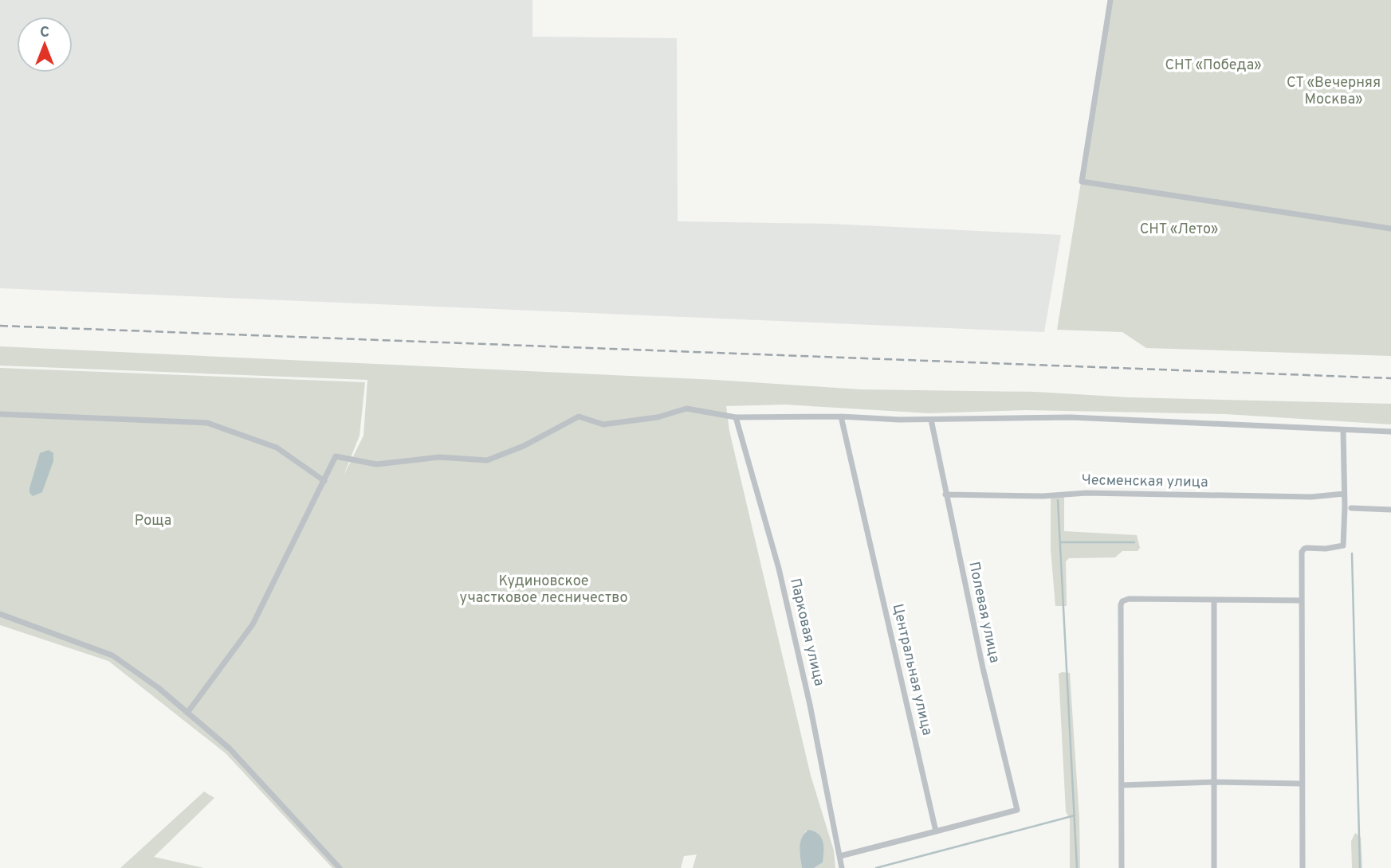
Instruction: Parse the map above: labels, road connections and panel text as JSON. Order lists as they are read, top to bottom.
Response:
{
  "streets": {
    "street": [
      "Чесменская улица",
      "Полевая улица",
      "Парковая улица",
      "Центральная улица"
    ]
  },
  "crossings": [
    ["Чесменская улица", "Полевая улица"],
    ["Полевая улица", "Центральная улица"]
  ],
  "parks": [
    "СНТ «Победа»",
    "СТ «Вечерняя Москва»",
    "СНТ «Лето»",
    "Роща",
    "Кудиновское участковое лесничество"
  ],
  "north": "top"
}
